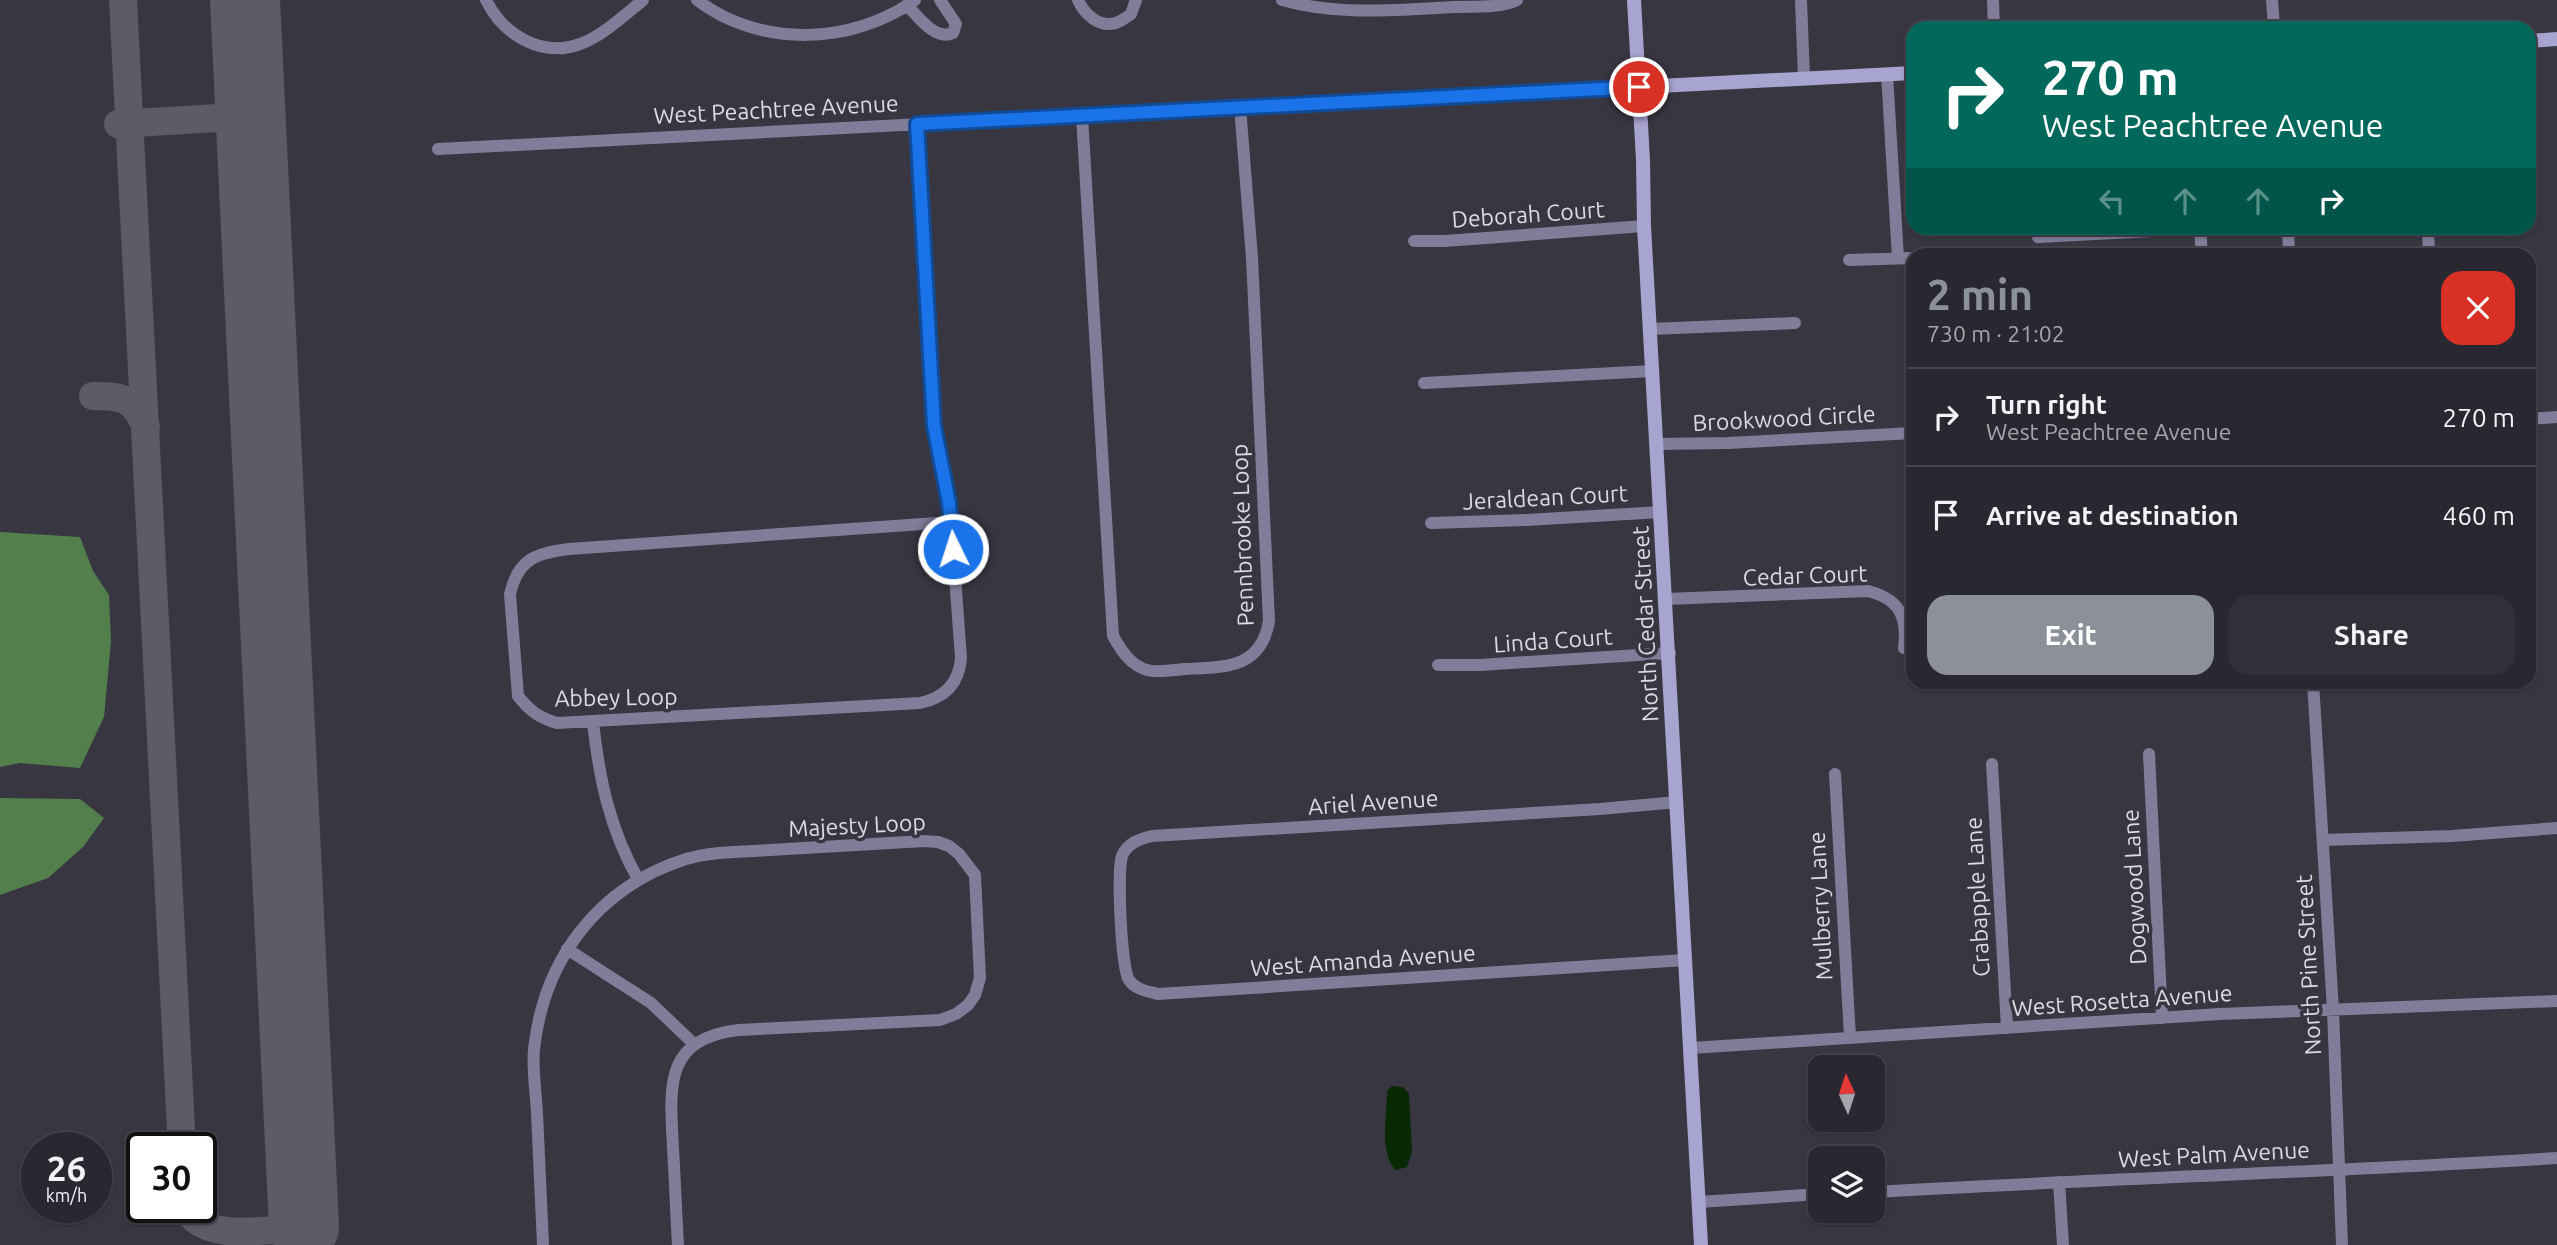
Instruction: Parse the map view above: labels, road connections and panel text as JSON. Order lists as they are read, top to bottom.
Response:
{
  "streets": {
    "street": [
      "West Peachtree Avenue",
      "Deborah Court",
      "Brookwood Circle",
      "Jeraldean Court",
      "Pennbrooke Loop",
      "Cedar Court",
      "North Cedar Street",
      "Linda Court",
      "Abbey Loop",
      "Ariel Avenue",
      "Majesty Loop",
      "Dogwood Lane",
      "Crabapple Lane",
      "Mulberry Lane",
      "West Amanda Avenue",
      "North Pine Street",
      "West Rosetta Avenue",
      "West Palm Avenue"
    ]
  },
  "crossings": [
    ["West Peachtree Avenue", "Pennbrooke Loop"],
    ["West Peachtree Avenue", "North Cedar Street"],
    ["West Peachtree Avenue", "Abbey Loop"],
    ["Deborah Court", "North Cedar Street"],
    ["Brookwood Circle", "North Cedar Street"],
    ["Jeraldean Court", "North Cedar Street"],
    ["Cedar Court", "North Cedar Street"],
    ["North Cedar Street", "Linda Court"],
    ["North Cedar Street", "Ariel Avenue"],
    ["North Cedar Street", "West Amanda Avenue"],
    ["North Cedar Street", "West Rosetta Avenue"],
    ["Ariel Avenue", "West Amanda Avenue"],
    ["Dogwood Lane", "West Rosetta Avenue"],
    ["Crabapple Lane", "West Rosetta Avenue"],
    ["Mulberry Lane", "West Rosetta Avenue"],
    ["North Pine Street", "West Rosetta Avenue"],
    ["North Pine Street", "West Palm Avenue"]
  ],
  "north": "top",
  "page": {
    "turn": ["270 m", "West Peachtree Avenue"],
    "heading": ["2 min", "730 m · 21:02"],
    "list": [
      {
        "name": "Turn right",
        "note": "West Peachtree Avenue",
        "value": "270 m"
      },
      {
        "name": "Arrive at destination",
        "value": "460 m"
      }
    ],
    "buttons": ["Exit", "Share"],
    "speed": "26 km/h",
    "limit": "30"
  }
}
